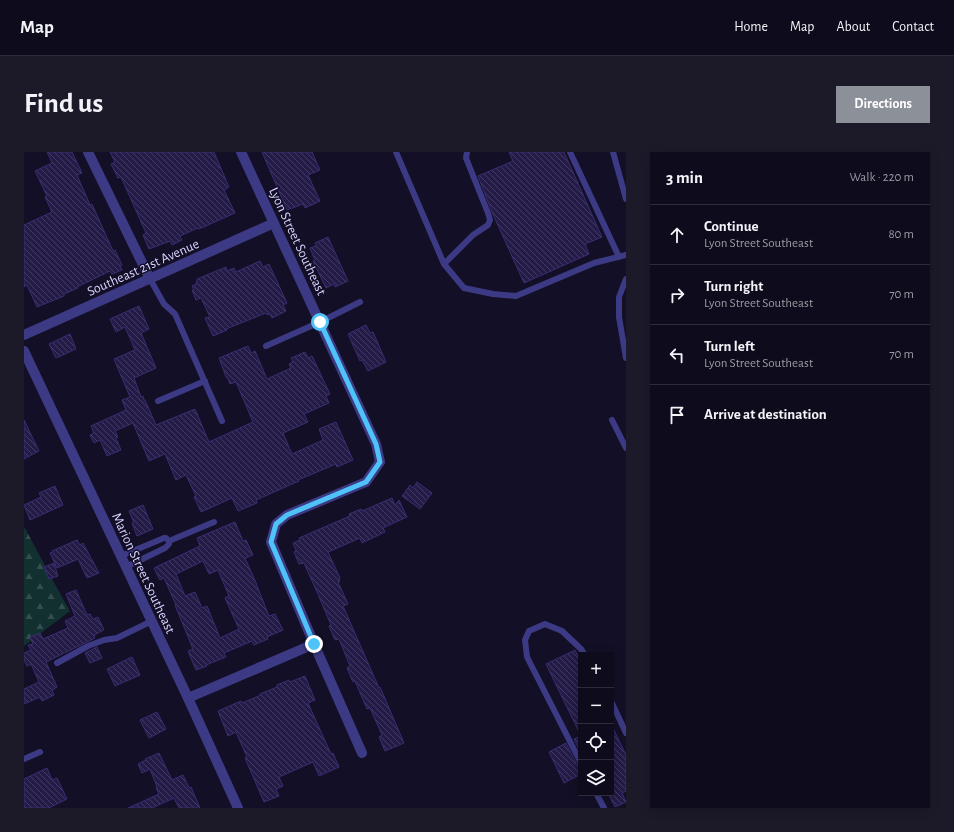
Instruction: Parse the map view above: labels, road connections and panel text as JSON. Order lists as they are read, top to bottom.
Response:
{
  "streets": {
    "street": ["Lyon Street Southeast", "Southeast 21st Avenue", "Marion Street Southeast"]
  },
  "crossings": [
    ["Lyon Street Southeast", "Southeast 21st Avenue"]
  ],
  "page": {
    "header": "Map",
    "nav": [
      "Home",
      "Map",
      "About",
      "Contact"
    ],
    "buttons": "Directions",
    "title": "Find us",
    "heading": ["3 min", "Walk · 220 m"],
    "list": [
      ["Continue", "Lyon Street Southeast", "80 m"],
      ["Turn right", "Lyon Street Southeast", "70 m"],
      ["Turn left", "Lyon Street Southeast", "70 m"],
      "Arrive at destination"
    ],
    "map_buttons": ["+", "−"]
  }
}
